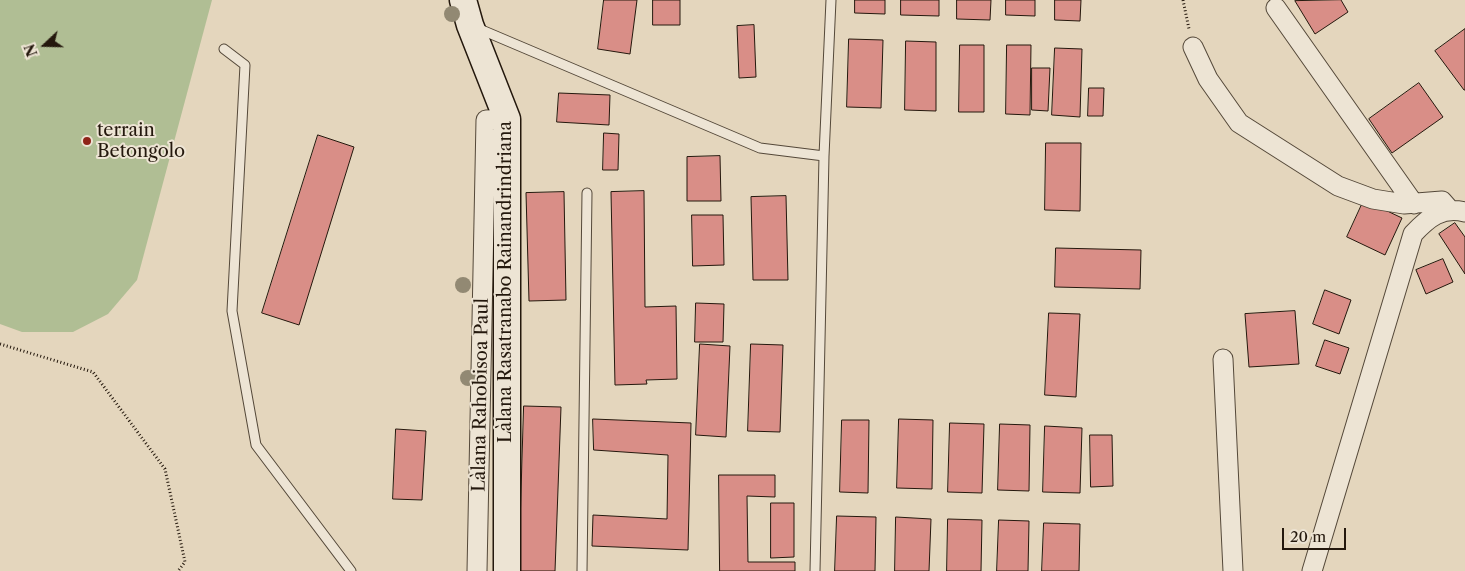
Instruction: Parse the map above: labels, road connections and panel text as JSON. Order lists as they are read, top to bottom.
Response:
{
  "streets": {
    "street": ["Làlana Rasatranabo Rainandrindriana", "Làlana Rahobisoa Paul"]
  },
  "crossings": [
    ["Làlana Rasatranabo Rainandrindriana", "Làlana Rahobisoa Paul"]
  ],
  "places": ["terrain Betongolo"],
  "scale_bar": "20 m",
  "north": "left"
}
